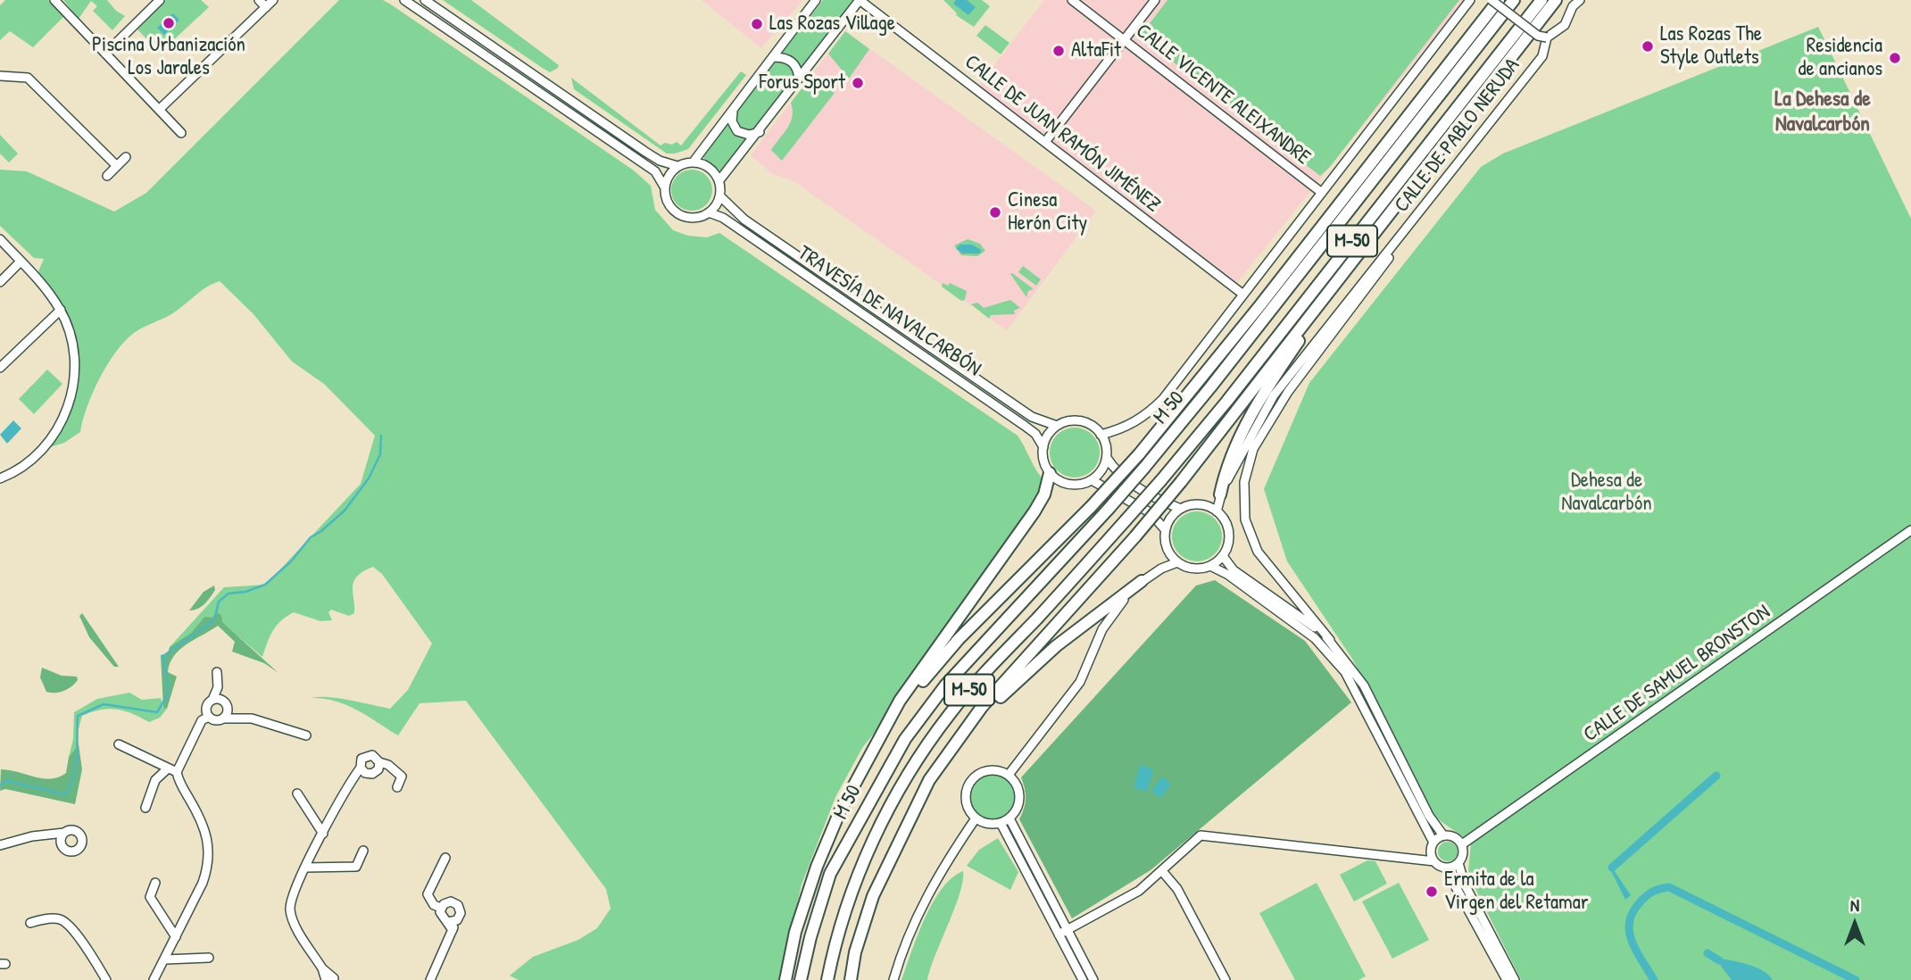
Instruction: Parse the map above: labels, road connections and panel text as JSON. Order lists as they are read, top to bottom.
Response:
{
  "streets": {
    "highway": ["M-50", "M 50"],
    "street": [
      "CALLE VICENTE ALEIXANDRE",
      "CALLE DE JUAN RAMÓN JIMÉNEZ",
      "CALLE DE PABLO NERUDA",
      "TRAVESÍA DE NAVALCARBÓN",
      "CALLE DE SAMUEL BRONSTON"
    ]
  },
  "crossings": [
    ["M-50", "M 50"]
  ],
  "districts": ["La Dehesa de Navalcarbón"],
  "parks": ["Dehesa de Navalcarbón"],
  "places": [
    "Piscina Urbanización Los Jarales",
    "Las Rozas Village",
    "Las Rozas The Style Outlets",
    "AltaFit",
    "Residencia de ancianos",
    "Forus Sport",
    "Cinesa Herón City",
    "Ermita de la Virgen del Retamar"
  ],
  "north": "top"
}
